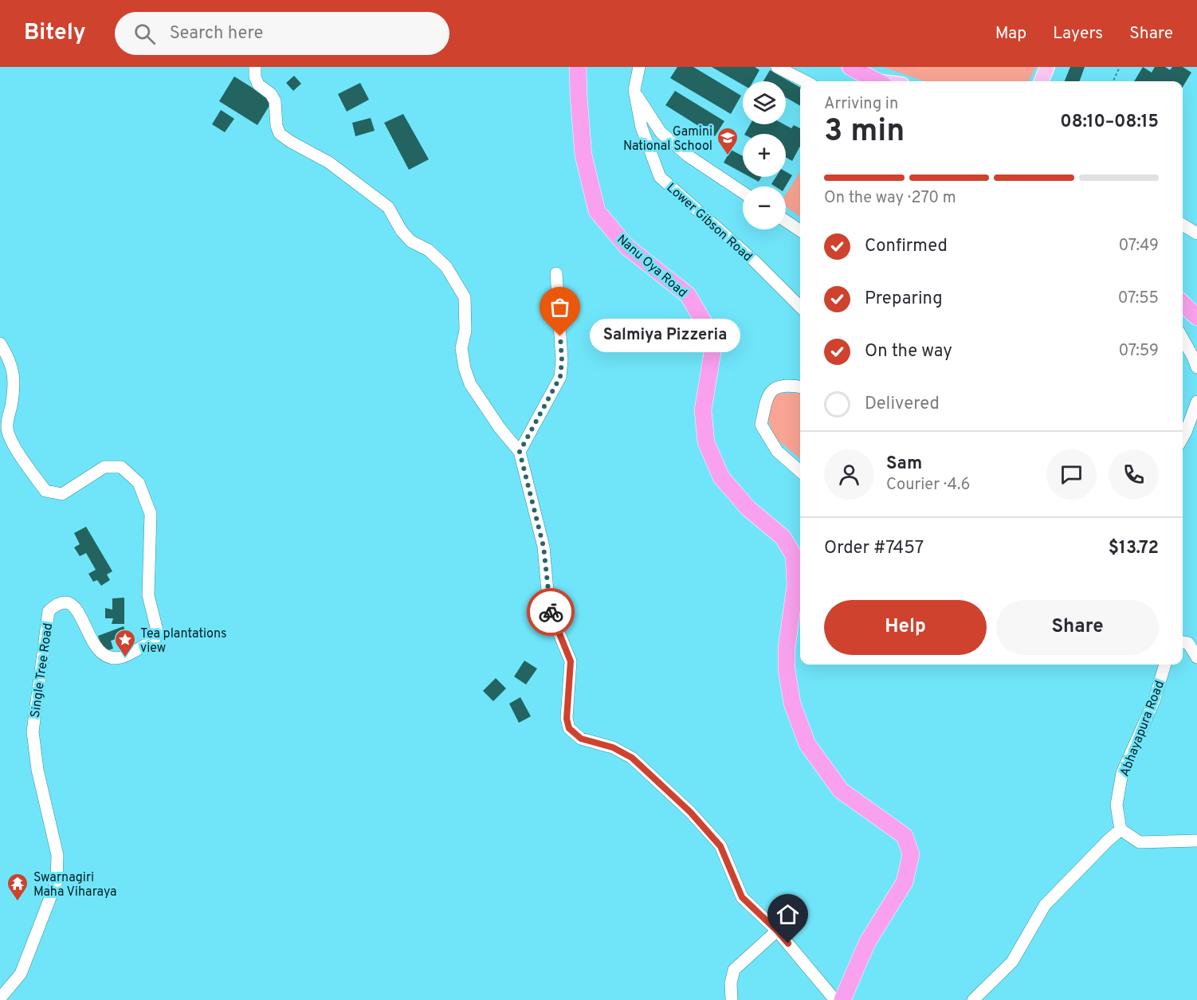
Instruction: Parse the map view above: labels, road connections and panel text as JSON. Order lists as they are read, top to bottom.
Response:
{
  "streets": {
    "highway": ["Nanu Oya Road"],
    "street": ["Lower Gibson Road", "Single Tree Road", "Abhayapura Road"]
  },
  "places": {
    "school or university": ["Gamini National School"],
    "other": ["Salmiya Pizzeria"],
    "place": ["Tea plantations view"],
    "temple": ["Swarnagiri Maha Viharaya"]
  },
  "page": {
    "header": "Bitely",
    "search": "Search here",
    "nav": ["Map", "Layers", "Share"],
    "map_buttons": ["+", "−"],
    "heading": ["3 min", "Arriving in", "08:10–08:15"],
    "panel": [
      "Sam",
      "Courier · 4.6",
      "Order #7457",
      "$13.72"
    ],
    "bar": "On the way · 270 m",
    "list": [
      ["Confirmed", "07:49"],
      ["Preparing", "07:55"],
      ["On the way", "07:59"],
      "Delivered"
    ],
    "bubble": "Salmiya Pizzeria",
    "buttons": ["Help", "Share"]
  }
}
